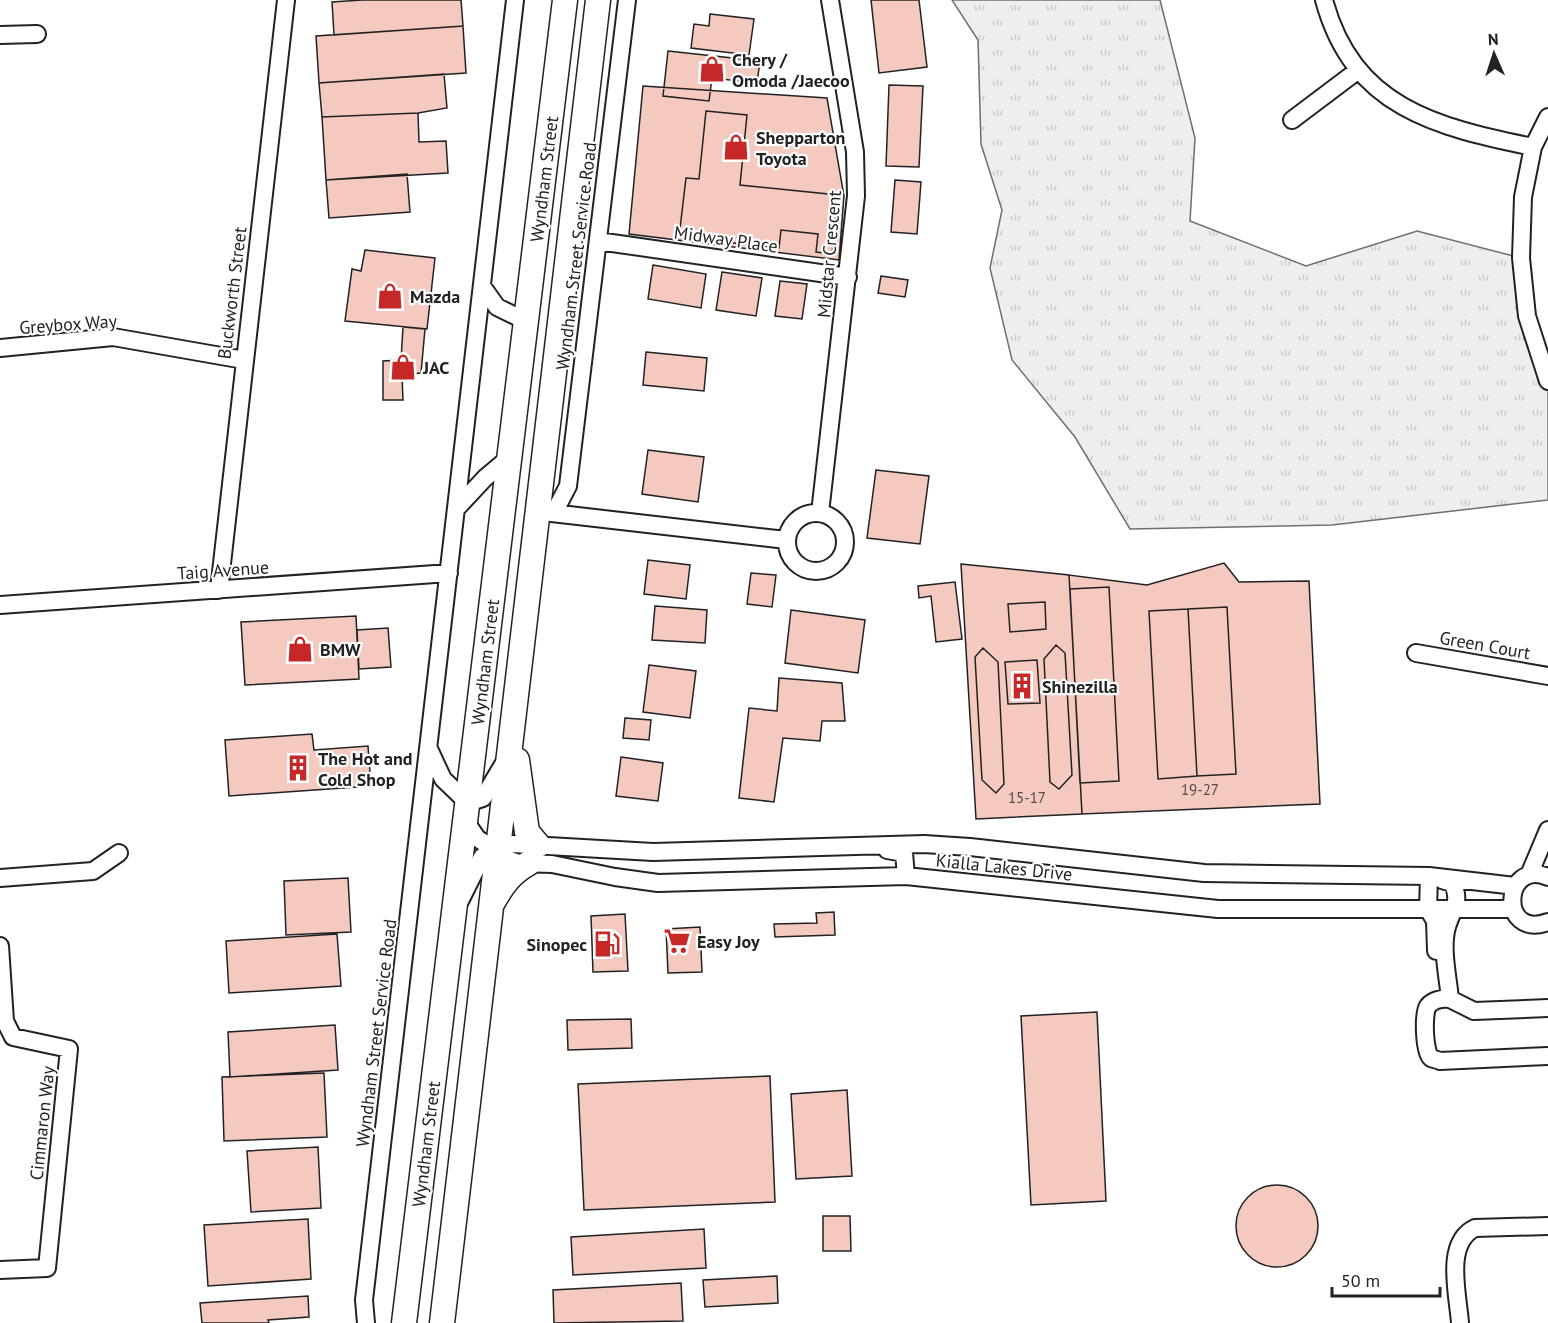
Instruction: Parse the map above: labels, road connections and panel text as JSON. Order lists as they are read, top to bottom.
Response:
{
  "streets": {
    "highway": ["Wyndham Street"],
    "street": [
      "Midway Place",
      "Midstar Crescent",
      "Wyndham Street Service Road",
      "Buckworth Street",
      "Greybox Way",
      "Taig Avenue",
      "Green Court",
      "Kialla Lakes Drive",
      "Cimmaron Way"
    ]
  },
  "crossings": [
    ["Wyndham Street", "Wyndham Street Service Road"],
    ["Wyndham Street", "Kialla Lakes Drive"],
    ["Midway Place", "Midstar Crescent"],
    ["Midway Place", "Wyndham Street Service Road"],
    ["Wyndham Street Service Road", "Taig Avenue"],
    ["Buckworth Street", "Greybox Way"],
    ["Buckworth Street", "Taig Avenue"]
  ],
  "places": {
    "shop": [
      "Chery / Omoda /Jaecoo",
      "Shepparton Toyota",
      "Mazda",
      "JAC",
      "BMW"
    ],
    "building": ["Shinezilla", "The Hot and Cold Shop"],
    "supermarket": ["Easy Joy"],
    "fuel station": ["Sinopec"]
  },
  "house_numbers": ["19-27", "15-17"],
  "scale_bar": "50 m",
  "north": "top"
}
